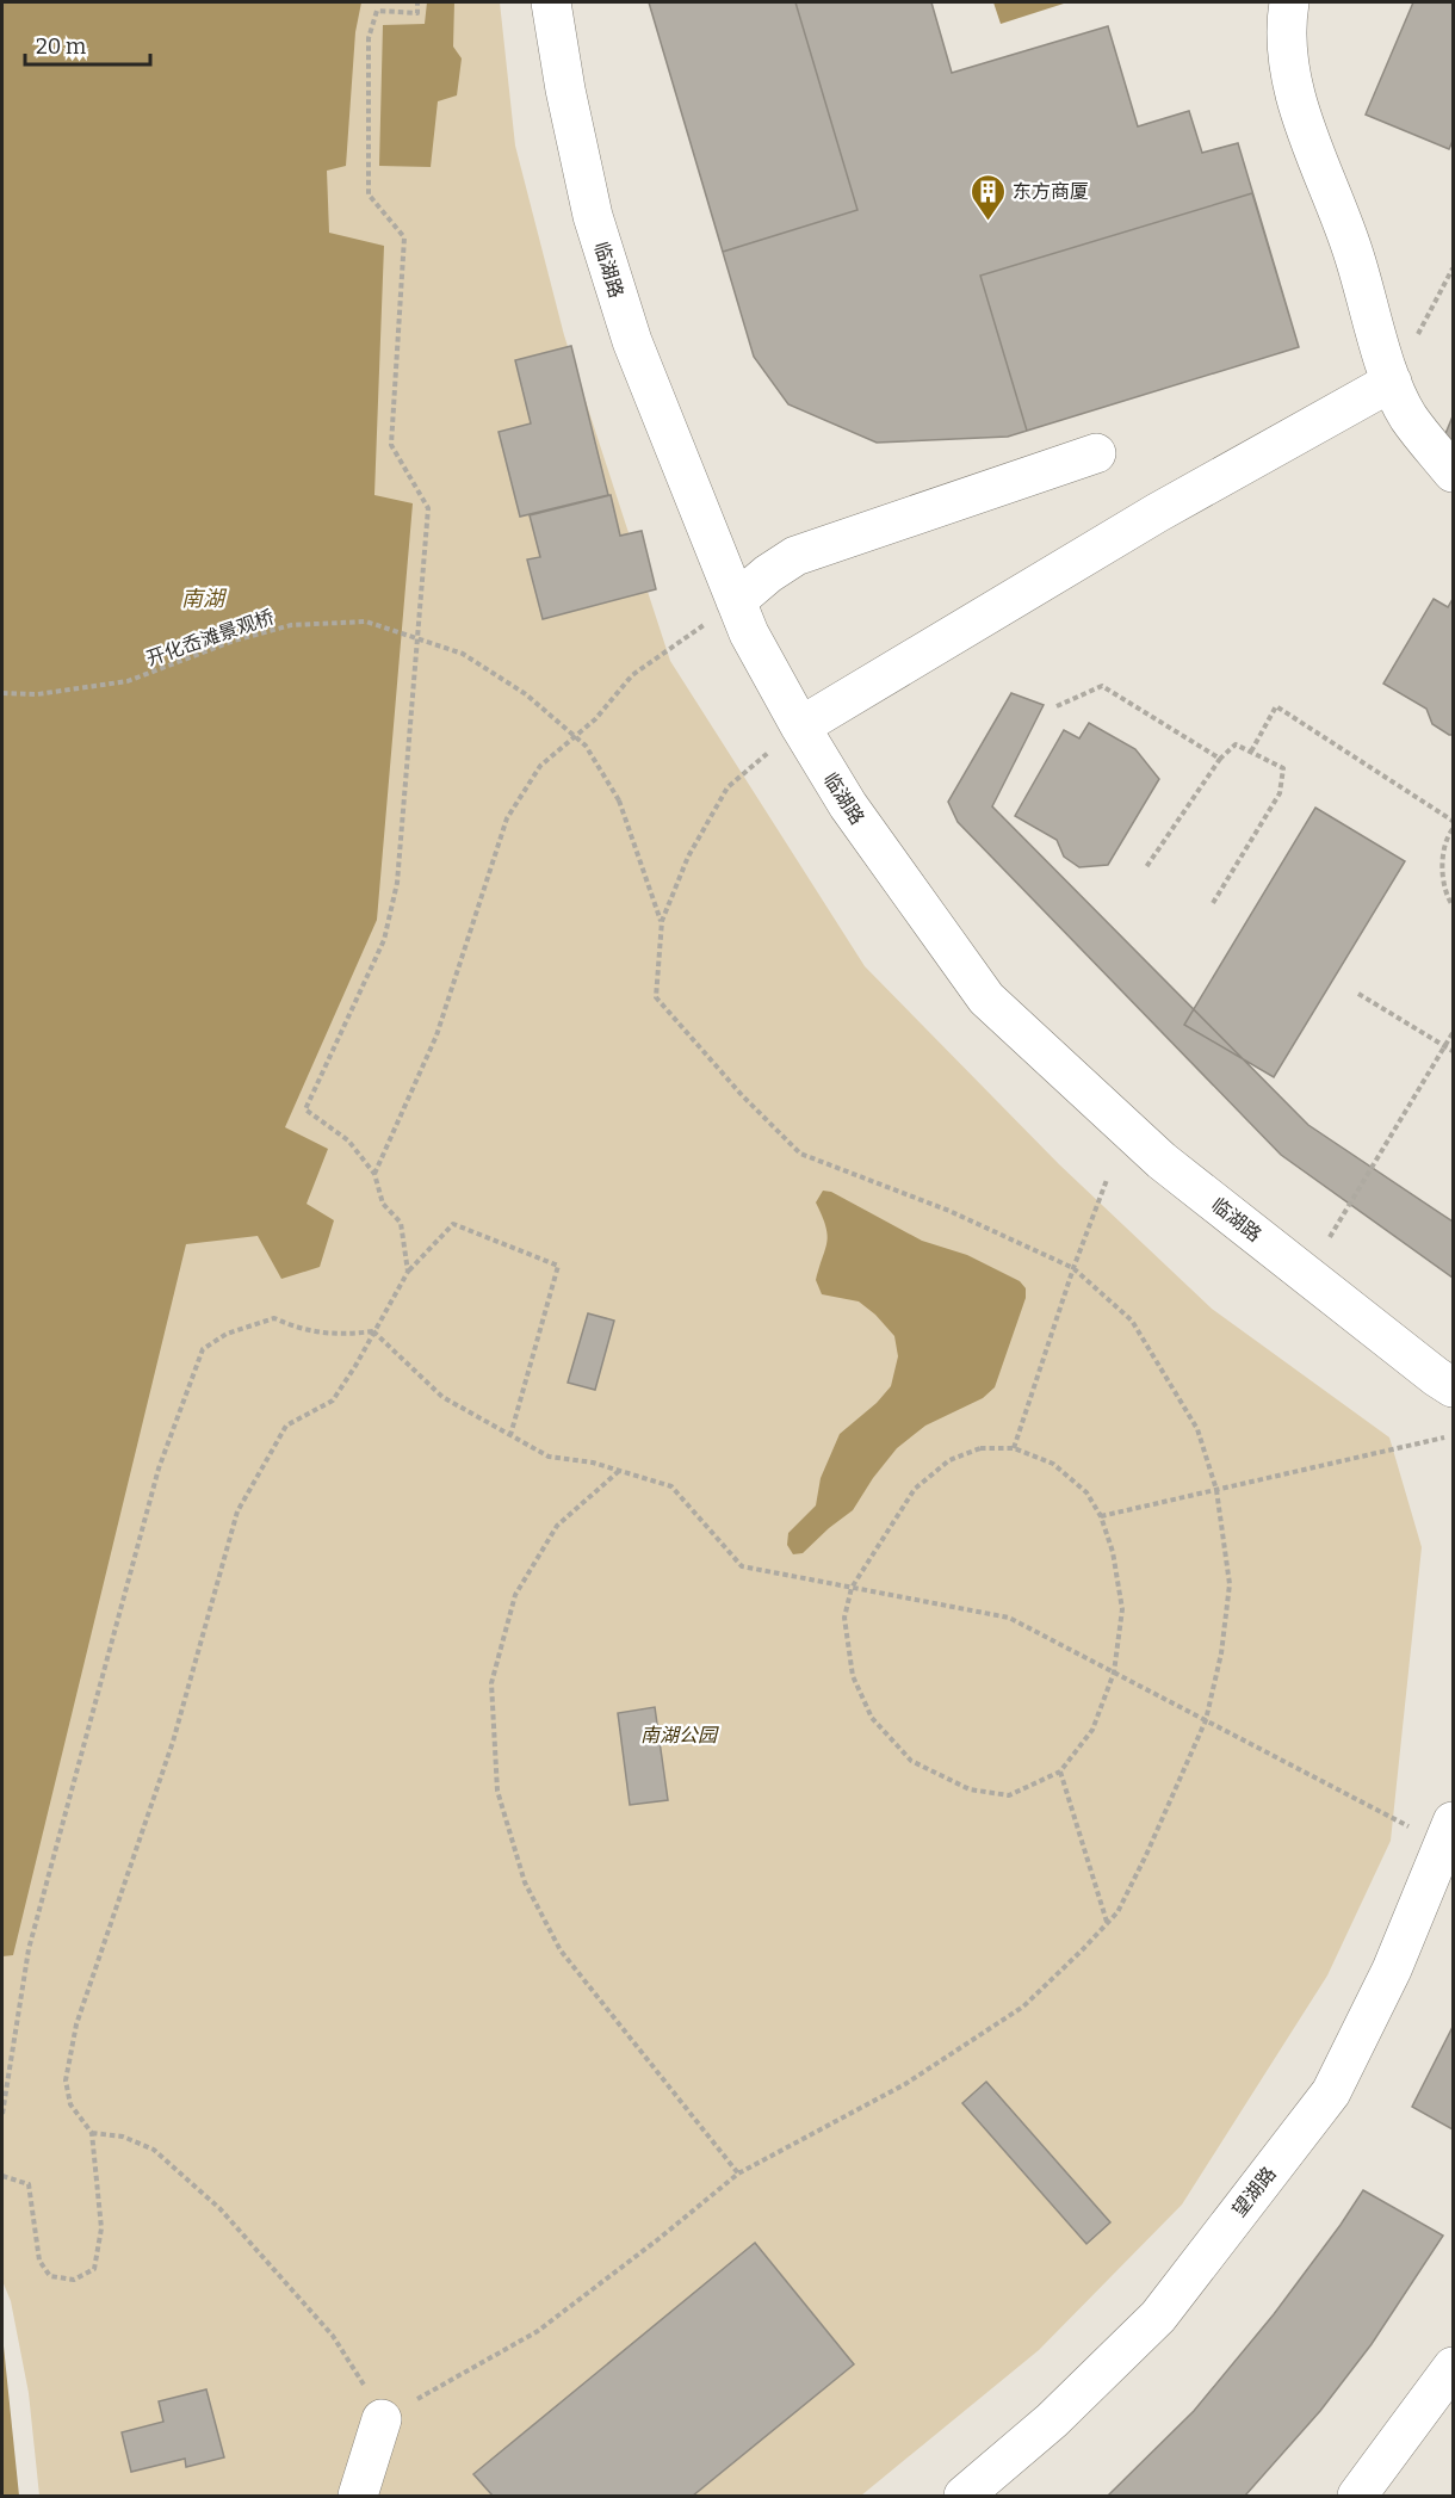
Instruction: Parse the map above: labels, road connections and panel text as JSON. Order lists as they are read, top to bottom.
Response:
{
  "streets": {
    "street": ["临湖路", "望湖路"],
    "path": ["开化岙滩景观桥"]
  },
  "water": ["南湖"],
  "parks": ["南湖公园"],
  "places": {
    "building": ["东方商厦"]
  },
  "scale_bar": "20 m"
}
